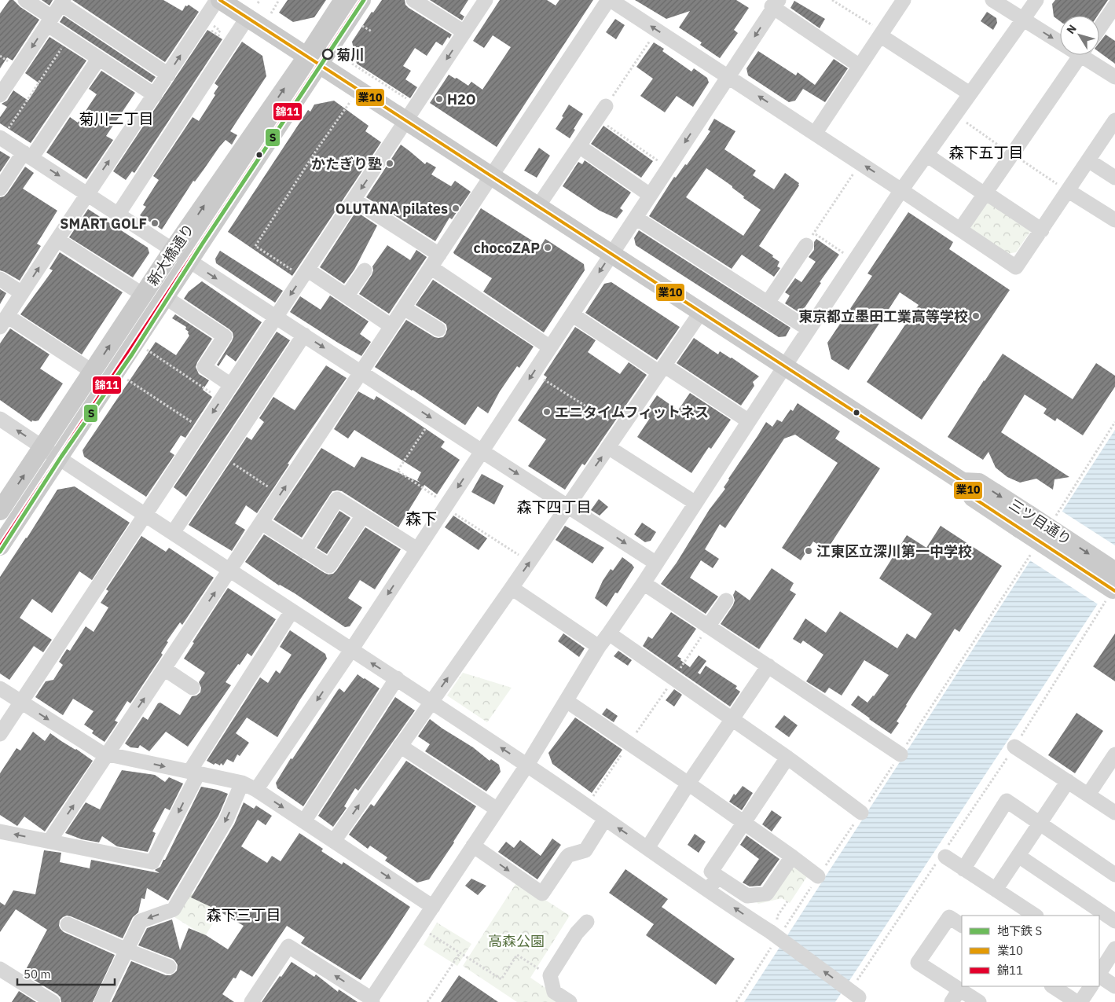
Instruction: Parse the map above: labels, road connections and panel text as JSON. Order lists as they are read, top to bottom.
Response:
{
  "streets": {
    "main road": ["新大橋通り", "三ツ目通り"]
  },
  "crossings": [
    ["新大橋通り", "三ツ目通り"]
  ],
  "districts": [
    "菊川二丁目",
    "森下五丁目",
    "森下四丁目",
    "森下",
    "森下三丁目"
  ],
  "parks": ["高森公園"],
  "places": [
    "菊川",
    "H2O",
    "かたぎり塾",
    "OLUTANA pilates",
    "SMART GOLF",
    "chocoZAP",
    "東京都立墨田工業高等学校",
    "エニタイムフィットネス",
    "江東区立深川第一中学校"
  ],
  "lines": ["metro line S", "transit line 業10", "transit line 錦11"],
  "legend": ["地下鉄 S", "業10", "錦11"],
  "scale_bar": "50 m",
  "north": "top left"
}
